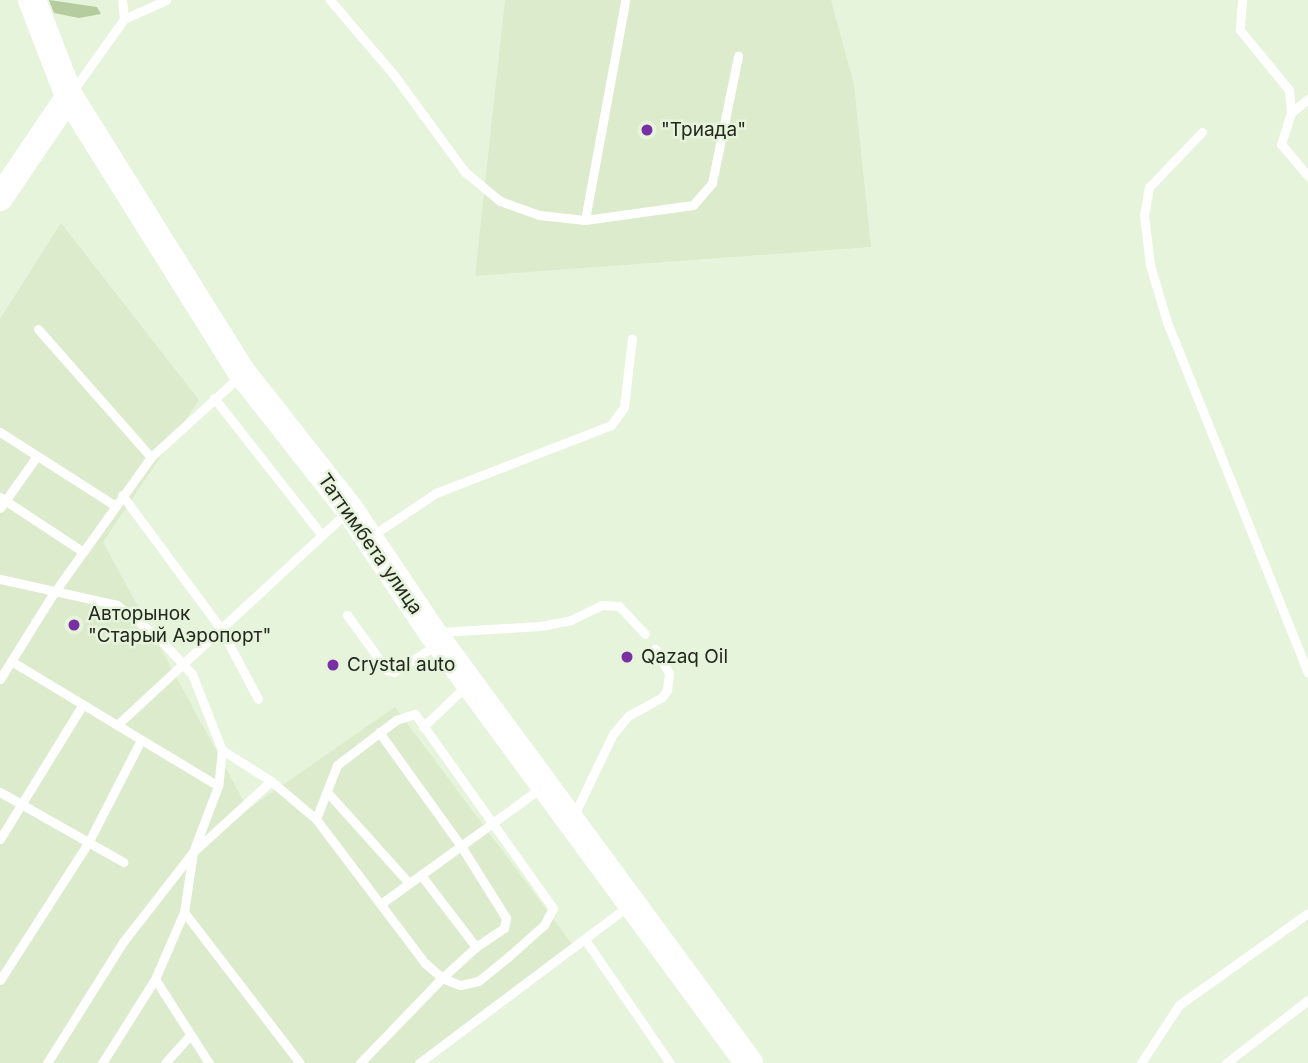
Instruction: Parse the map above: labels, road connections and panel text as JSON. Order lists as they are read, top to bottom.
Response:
{
  "streets": {
    "main road": ["Таттимбета улица"]
  },
  "places": [
    "\"Триада\"",
    "Авторынок \"Старый Аэропорт\"",
    "Qazaq Oil",
    "Crystal auto"
  ]
}
